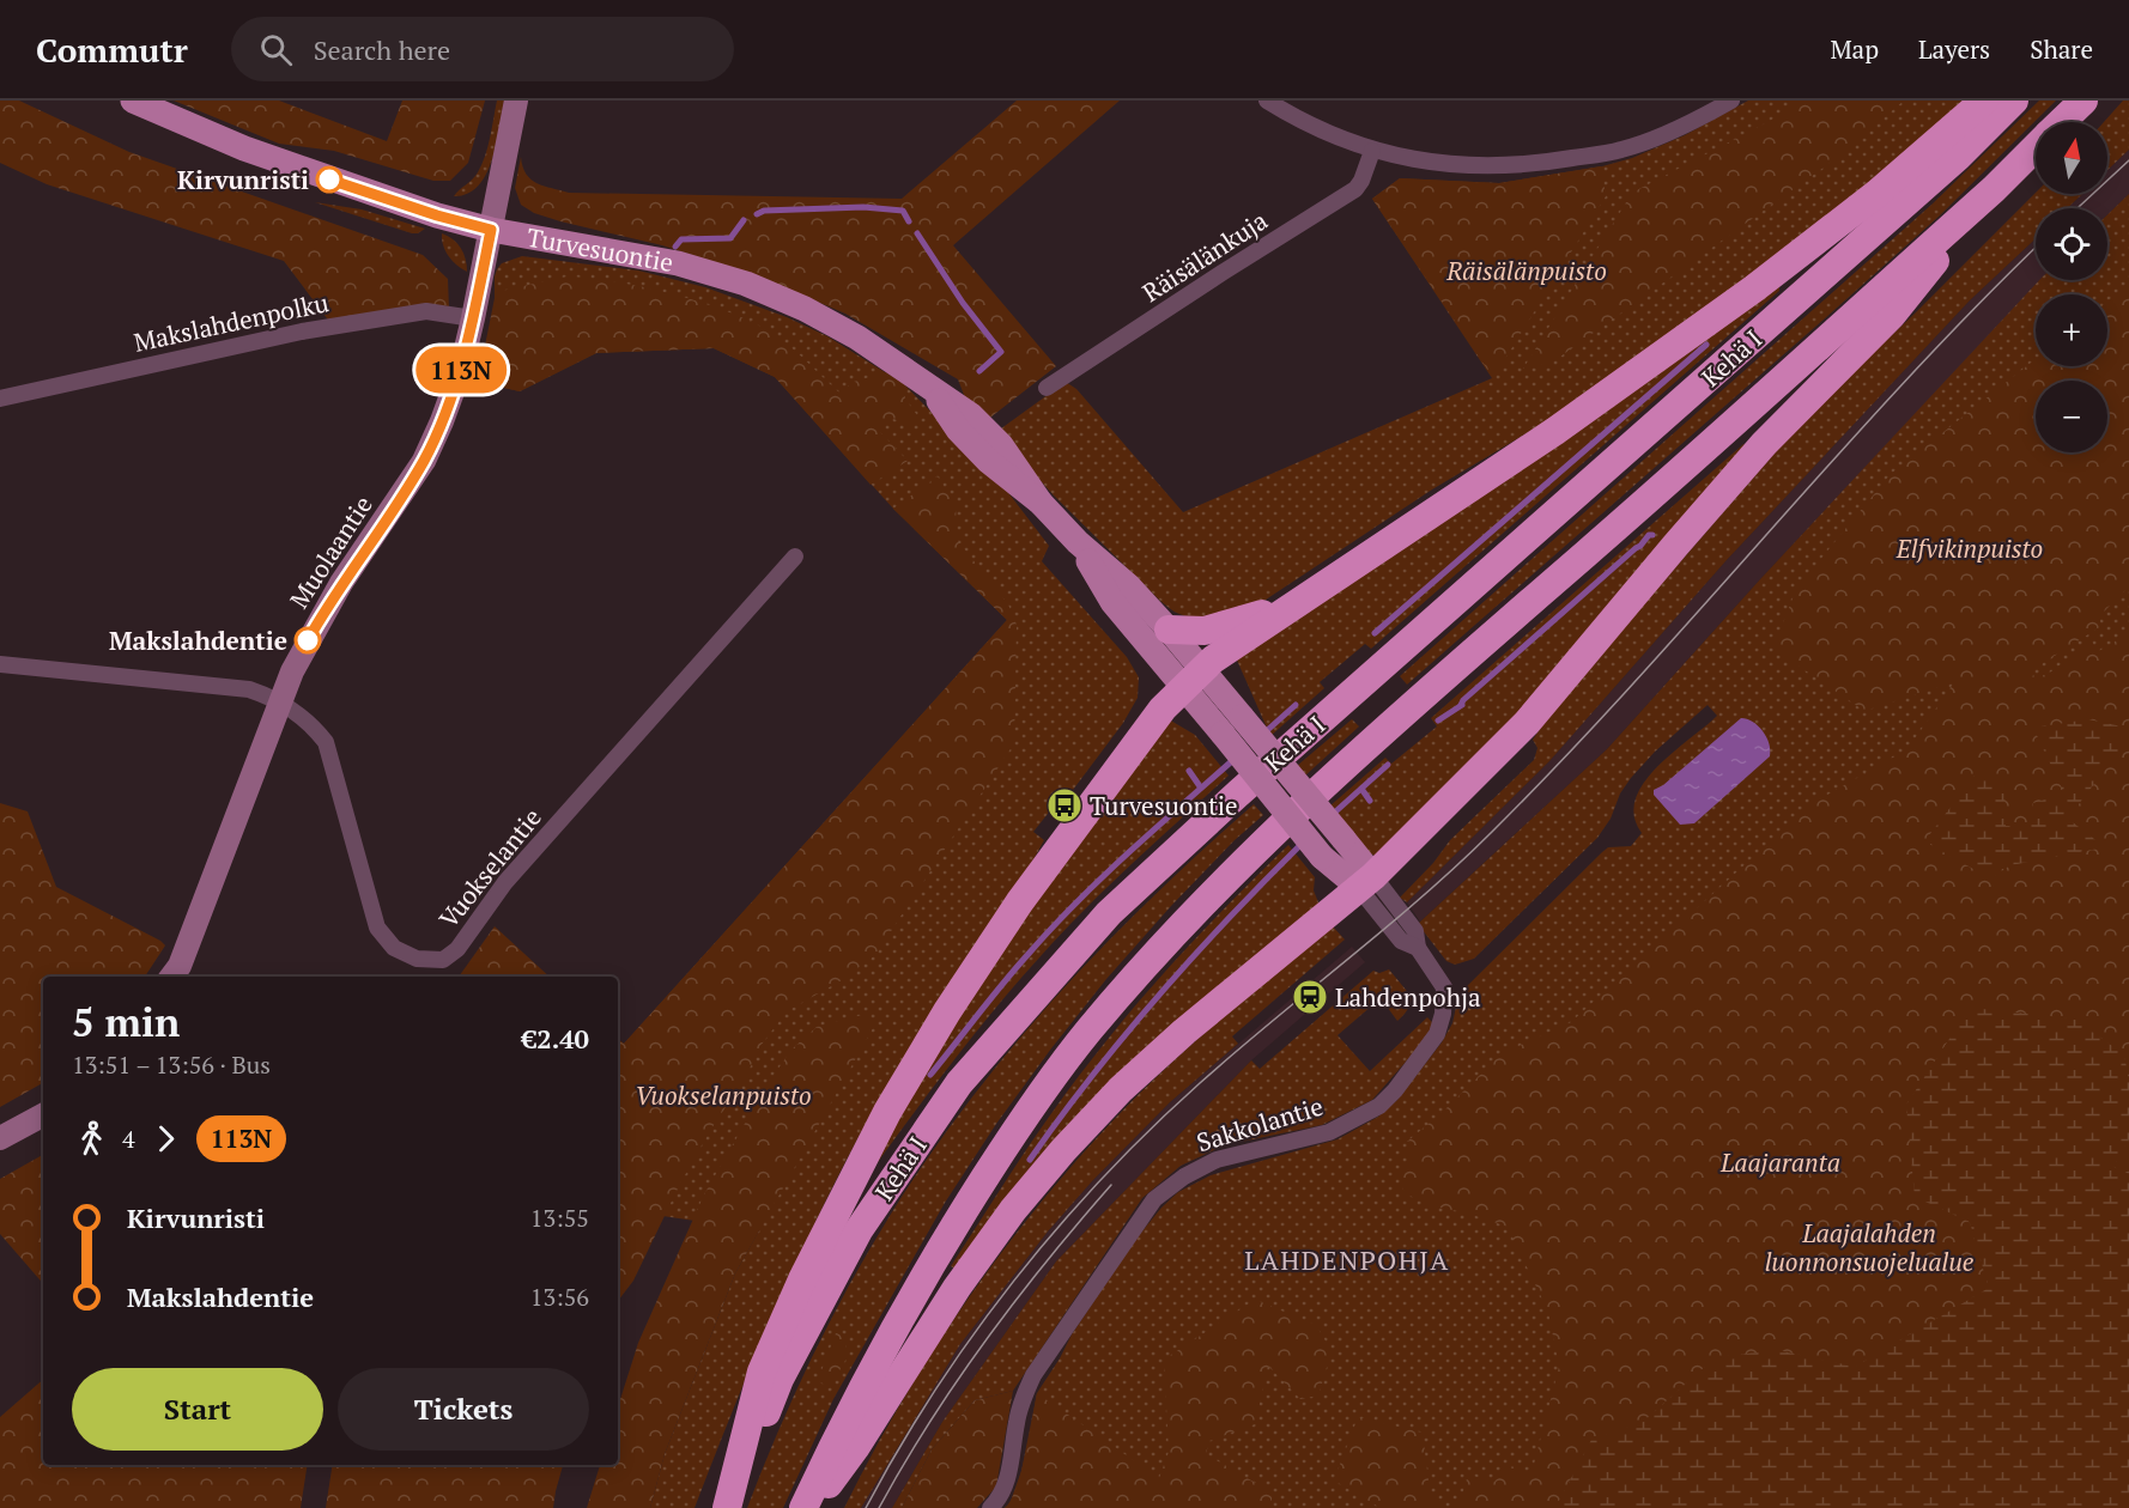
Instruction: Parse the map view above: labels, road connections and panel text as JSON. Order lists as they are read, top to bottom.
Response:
{
  "streets": {
    "highway": ["Kehä I"],
    "main road": ["Turvesuontie"],
    "street": [
      "Räisälänkuja",
      "Makslahdenpolku",
      "Muolaantie",
      "Vuokselantie",
      "Sakkolantie"
    ]
  },
  "crossings": [
    ["Turvesuontie", "Muolaantie"],
    ["Turvesuontie", "Sakkolantie"],
    ["Makslahdenpolku", "Muolaantie"],
    ["Muolaantie", "Vuokselantie"]
  ],
  "districts": ["LAHDENPOHJA"],
  "parks": [
    "Räisälänpuisto",
    "Elfvikinpuisto",
    "Vuokselanpuisto",
    "Laajaranta",
    "Laajalahden luonnonsuojelualue"
  ],
  "places": {
    "other": ["Kirvunristi", "Makslahdentie"],
    "bus stop": ["Turvesuontie"],
    "station": ["Lahdenpohja"]
  },
  "lines": ["bus line 113N"],
  "north": "top",
  "page": {
    "header": "Commutr",
    "search": "Search here",
    "nav": ["Map", "Layers", "Share"],
    "on_map": "113N",
    "map_buttons": ["+", "−"],
    "heading": ["5 min", "13:51 – 13:56 · Bus", "€2.40"],
    "legs": ["4", "113N"],
    "list": [
      {
        "name": "Kirvunristi",
        "value": "13:55"
      },
      {
        "name": "Makslahdentie",
        "value": "13:56"
      }
    ],
    "buttons": ["Start", "Tickets"]
  }
}
